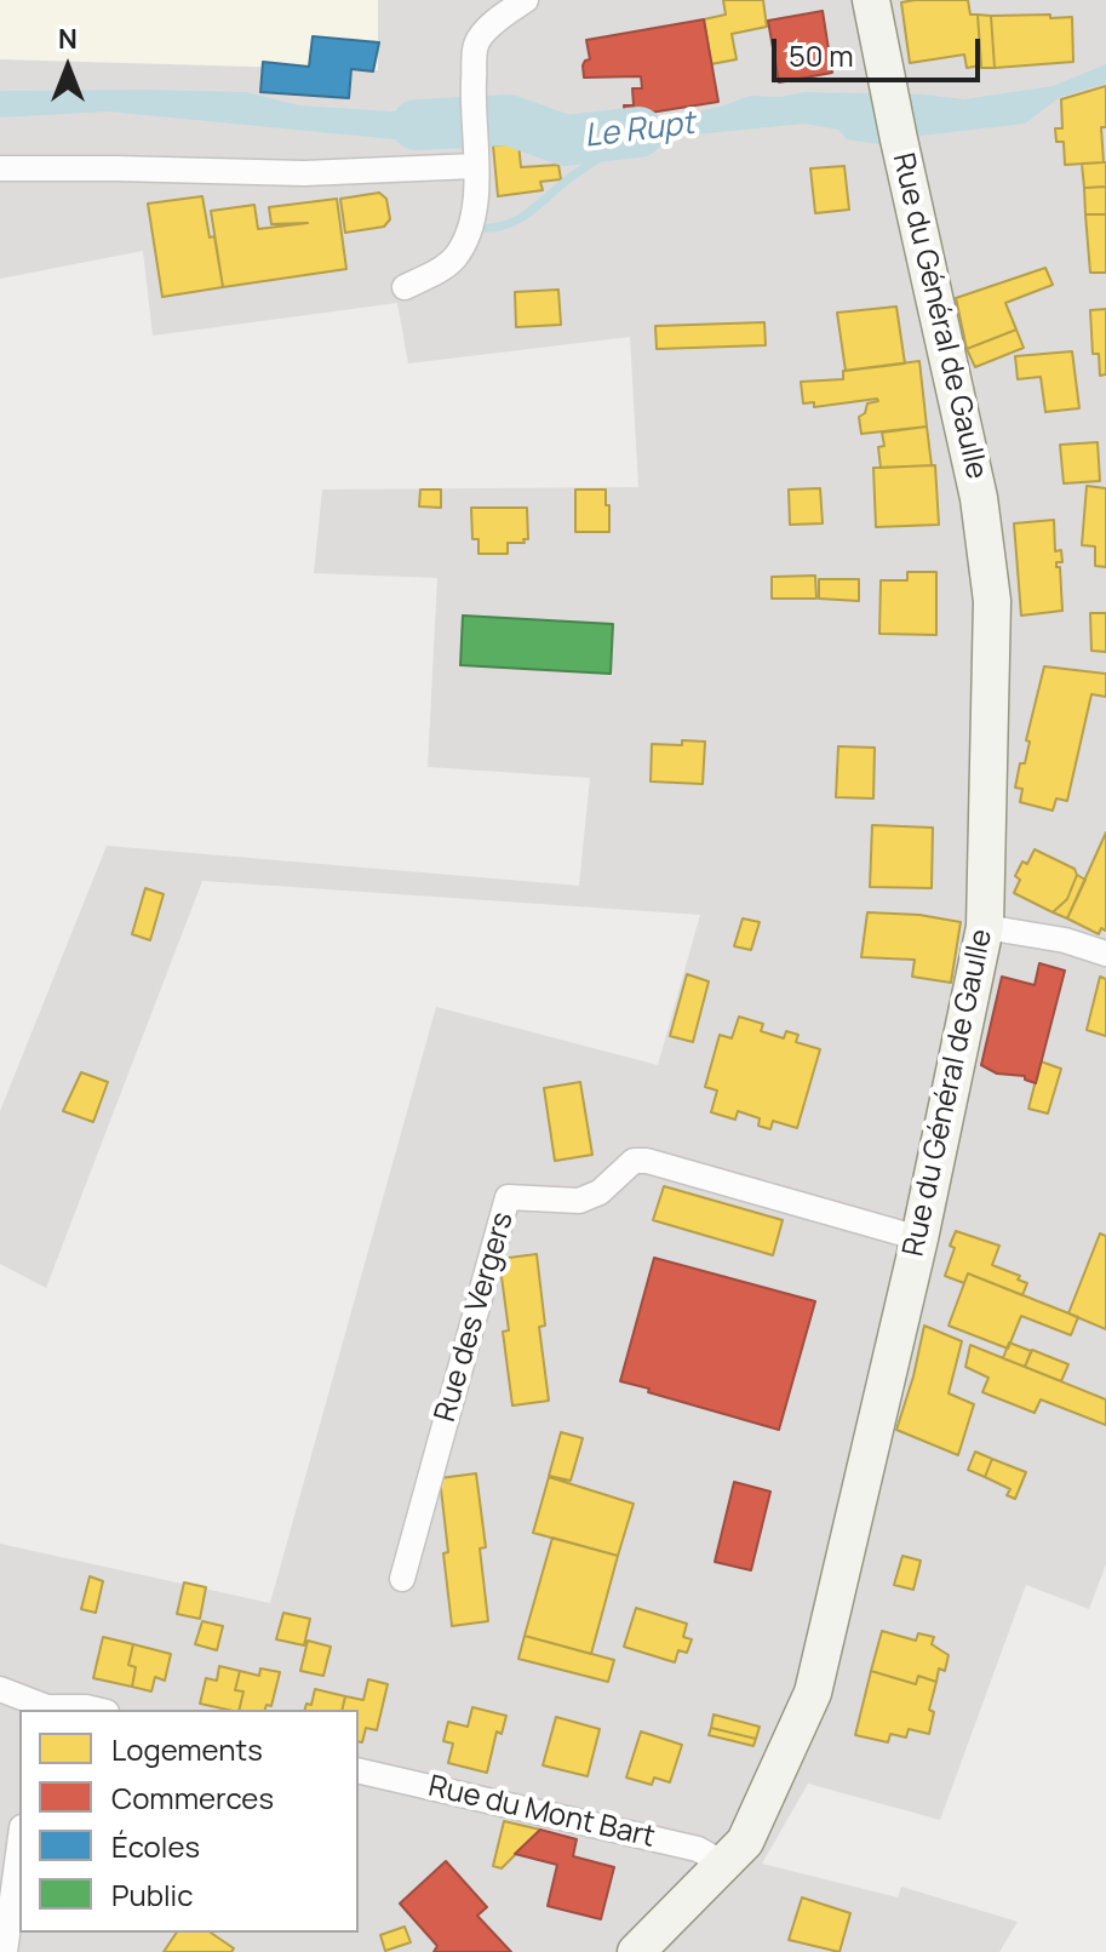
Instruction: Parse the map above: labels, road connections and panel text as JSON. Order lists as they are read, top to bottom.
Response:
{
  "streets": {
    "main road": ["Rue du Général de Gaulle"],
    "street": ["Rue des Vergers", "Rue du Mont Bart"]
  },
  "crossings": [
    ["Rue du Général de Gaulle", "Rue des Vergers"],
    ["Rue du Général de Gaulle", "Rue du Mont Bart"]
  ],
  "water": ["Le Rupt"],
  "legend": [
    "Logements",
    "Commerces",
    "Écoles",
    "Public"
  ],
  "scale_bar": "50 m",
  "north": "top"
}
